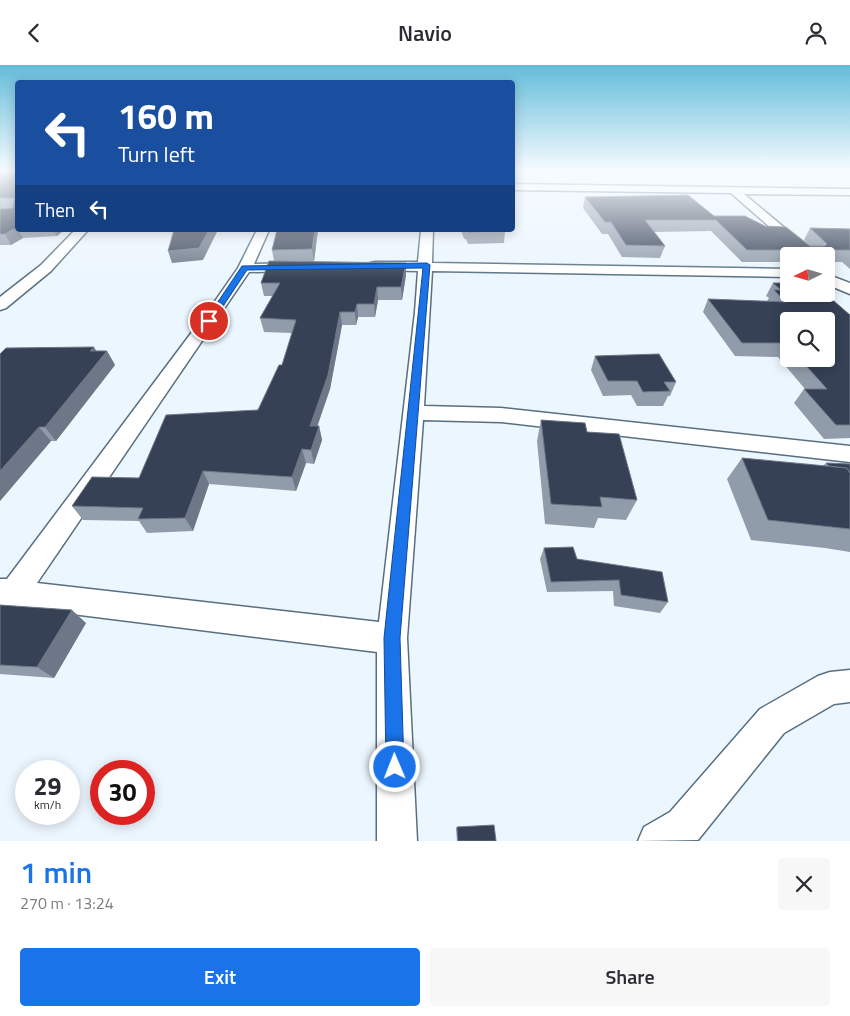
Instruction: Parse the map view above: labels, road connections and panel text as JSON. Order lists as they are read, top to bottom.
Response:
{
  "north": "left",
  "page": {
    "header": "Navio",
    "turn": ["160 m", "Turn left"],
    "then": "Then",
    "speed": "29 km/h",
    "limit": "30",
    "heading": ["1 min", "270 m · 13:24"],
    "buttons": ["Exit", "Share"]
  }
}
